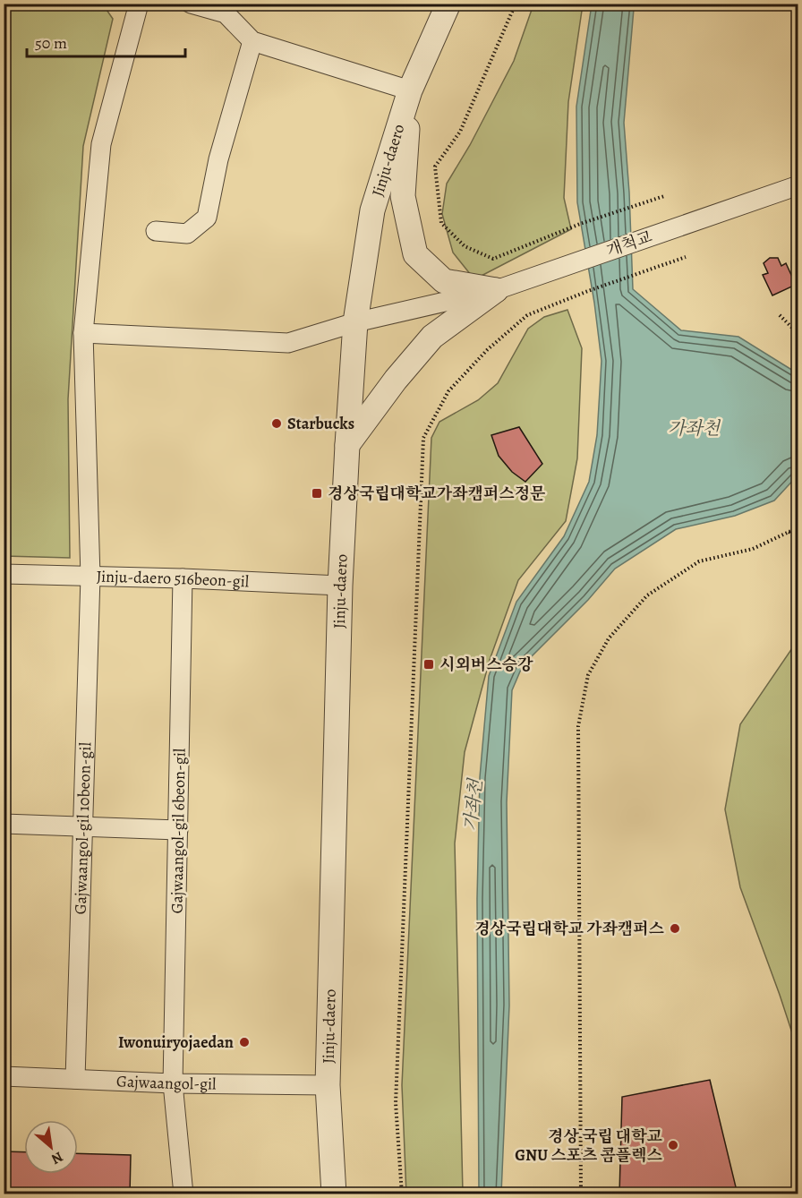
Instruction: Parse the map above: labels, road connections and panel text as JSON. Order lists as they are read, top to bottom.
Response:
{
  "streets": {
    "street": [
      "Jinju-daero",
      "개척교",
      "Jinju-daero 516beon-gil",
      "Gajwaangol-gil 10beon-gil",
      "Gajwaangol-gil 6beon-gil",
      "Gajwaangol-gil"
    ]
  },
  "crossings": [
    ["Jinju-daero", "개척교"],
    ["Jinju-daero", "Jinju-daero 516beon-gil"],
    ["Jinju-daero", "Gajwaangol-gil"],
    ["개척교", "Gajwaangol-gil 10beon-gil"],
    ["Jinju-daero 516beon-gil", "Gajwaangol-gil 10beon-gil"],
    ["Jinju-daero 516beon-gil", "Gajwaangol-gil 6beon-gil"],
    ["Gajwaangol-gil 10beon-gil", "Gajwaangol-gil"],
    ["Gajwaangol-gil 6beon-gil", "Gajwaangol-gil"]
  ],
  "water": ["가좌천"],
  "places": {
    "other": [
      "Starbucks",
      "경상국립대학교 가좌캠퍼스",
      "Iwonuiryojaedan",
      "경상 국립 대학교 GNU 스포츠 콤플렉스"
    ],
    "transit": ["경상국립대학교가좌캠퍼스정문", "시외버스승강"]
  },
  "scale_bar": "50 m",
  "north": "bottom right"
}
